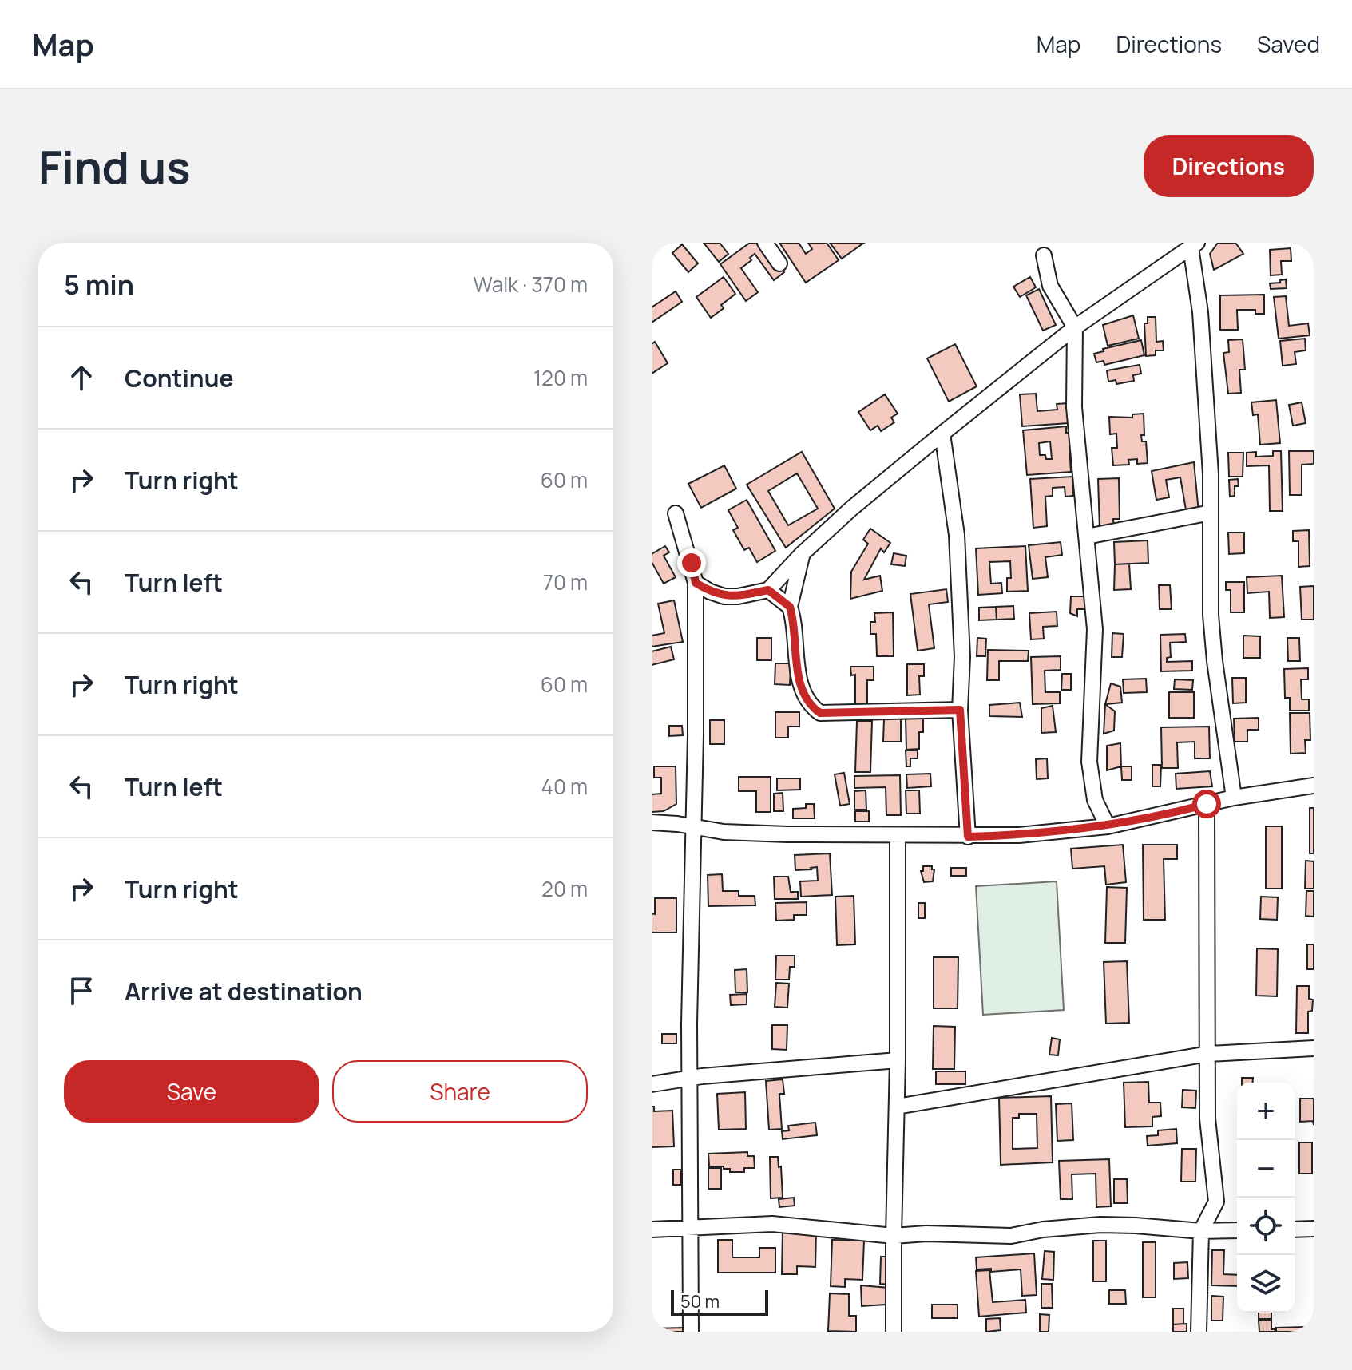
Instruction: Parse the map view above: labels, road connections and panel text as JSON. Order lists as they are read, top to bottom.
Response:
{
  "scale_bar": "50 m",
  "page": {
    "header": "Map",
    "nav": ["Map", "Directions", "Saved"],
    "buttons": [
      "Directions",
      ["Save", "Share"]
    ],
    "title": "Find us",
    "heading": ["5 min", "Walk · 370 m"],
    "list": [
      ["Continue", "120 m"],
      ["Turn right", "60 m"],
      ["Turn left", "70 m"],
      ["Turn right", "60 m"],
      ["Turn left", "40 m"],
      ["Turn right", "20 m"],
      "Arrive at destination"
    ],
    "map_buttons": ["+", "−"],
    "scale": "50 m"
  }
}
